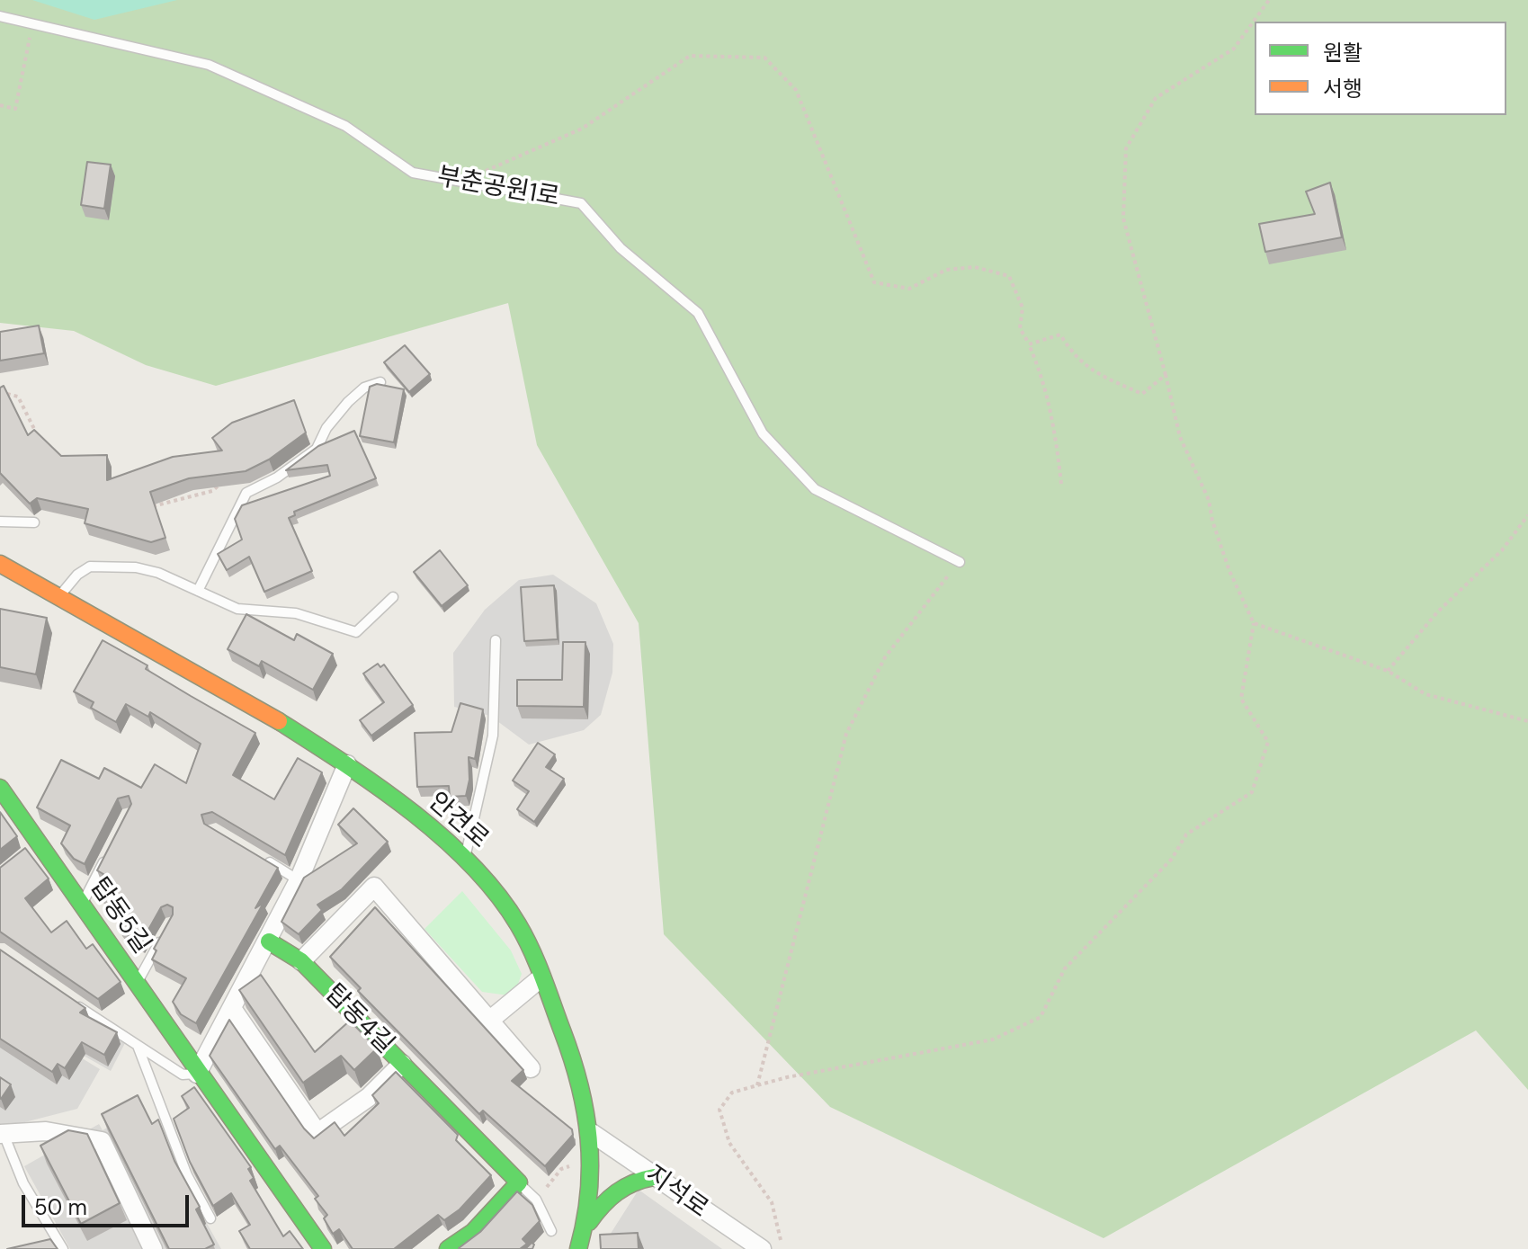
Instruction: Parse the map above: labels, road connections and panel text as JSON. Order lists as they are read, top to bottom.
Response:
{
  "streets": {
    "street": [
      "안견로",
      "탑동5길",
      "탑동4길",
      "지석로"
    ],
    "lane": ["부춘공원1로"]
  },
  "crossings": [
    ["안견로", "지석로"]
  ],
  "legend": ["원활", "서행"],
  "scale_bar": "50 m"
}
